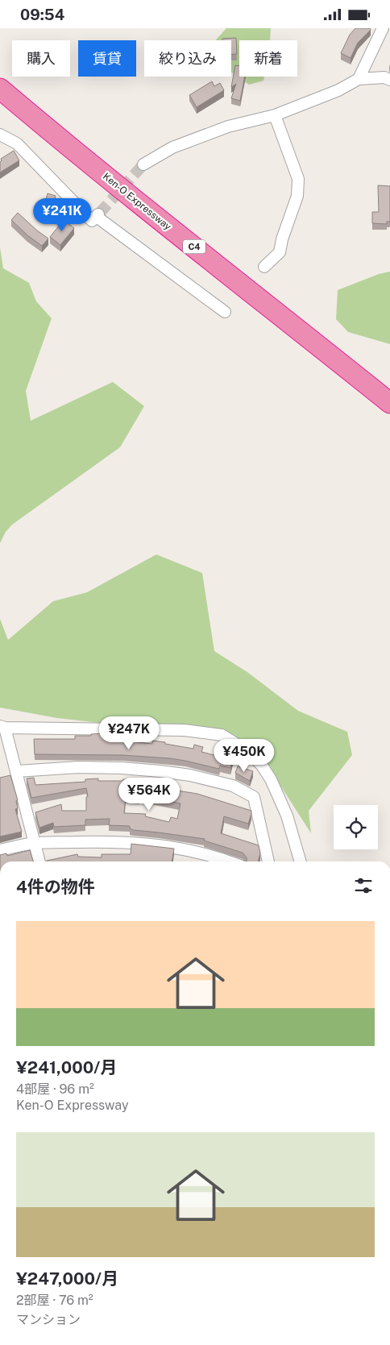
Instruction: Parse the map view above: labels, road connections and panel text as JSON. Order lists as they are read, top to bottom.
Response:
{
  "streets": {
    "highway": ["Ken-O Expressway", "C4"]
  },
  "page": {
    "status": "09:54",
    "chip": [
      "購入",
      "賃貸",
      "絞り込み",
      "新着"
    ],
    "price": [
      "¥241K",
      "¥247K",
      "¥450K",
      "¥564K"
    ],
    "heading": "4件の物件",
    "list": [
      {
        "name": "¥241,000/月",
        "note": "4部屋 · 96 m² · Ken-O Expressway"
      },
      {
        "name": "¥247,000/月",
        "note": "2部屋 · 76 m² · マンション"
      }
    ]
  }
}
